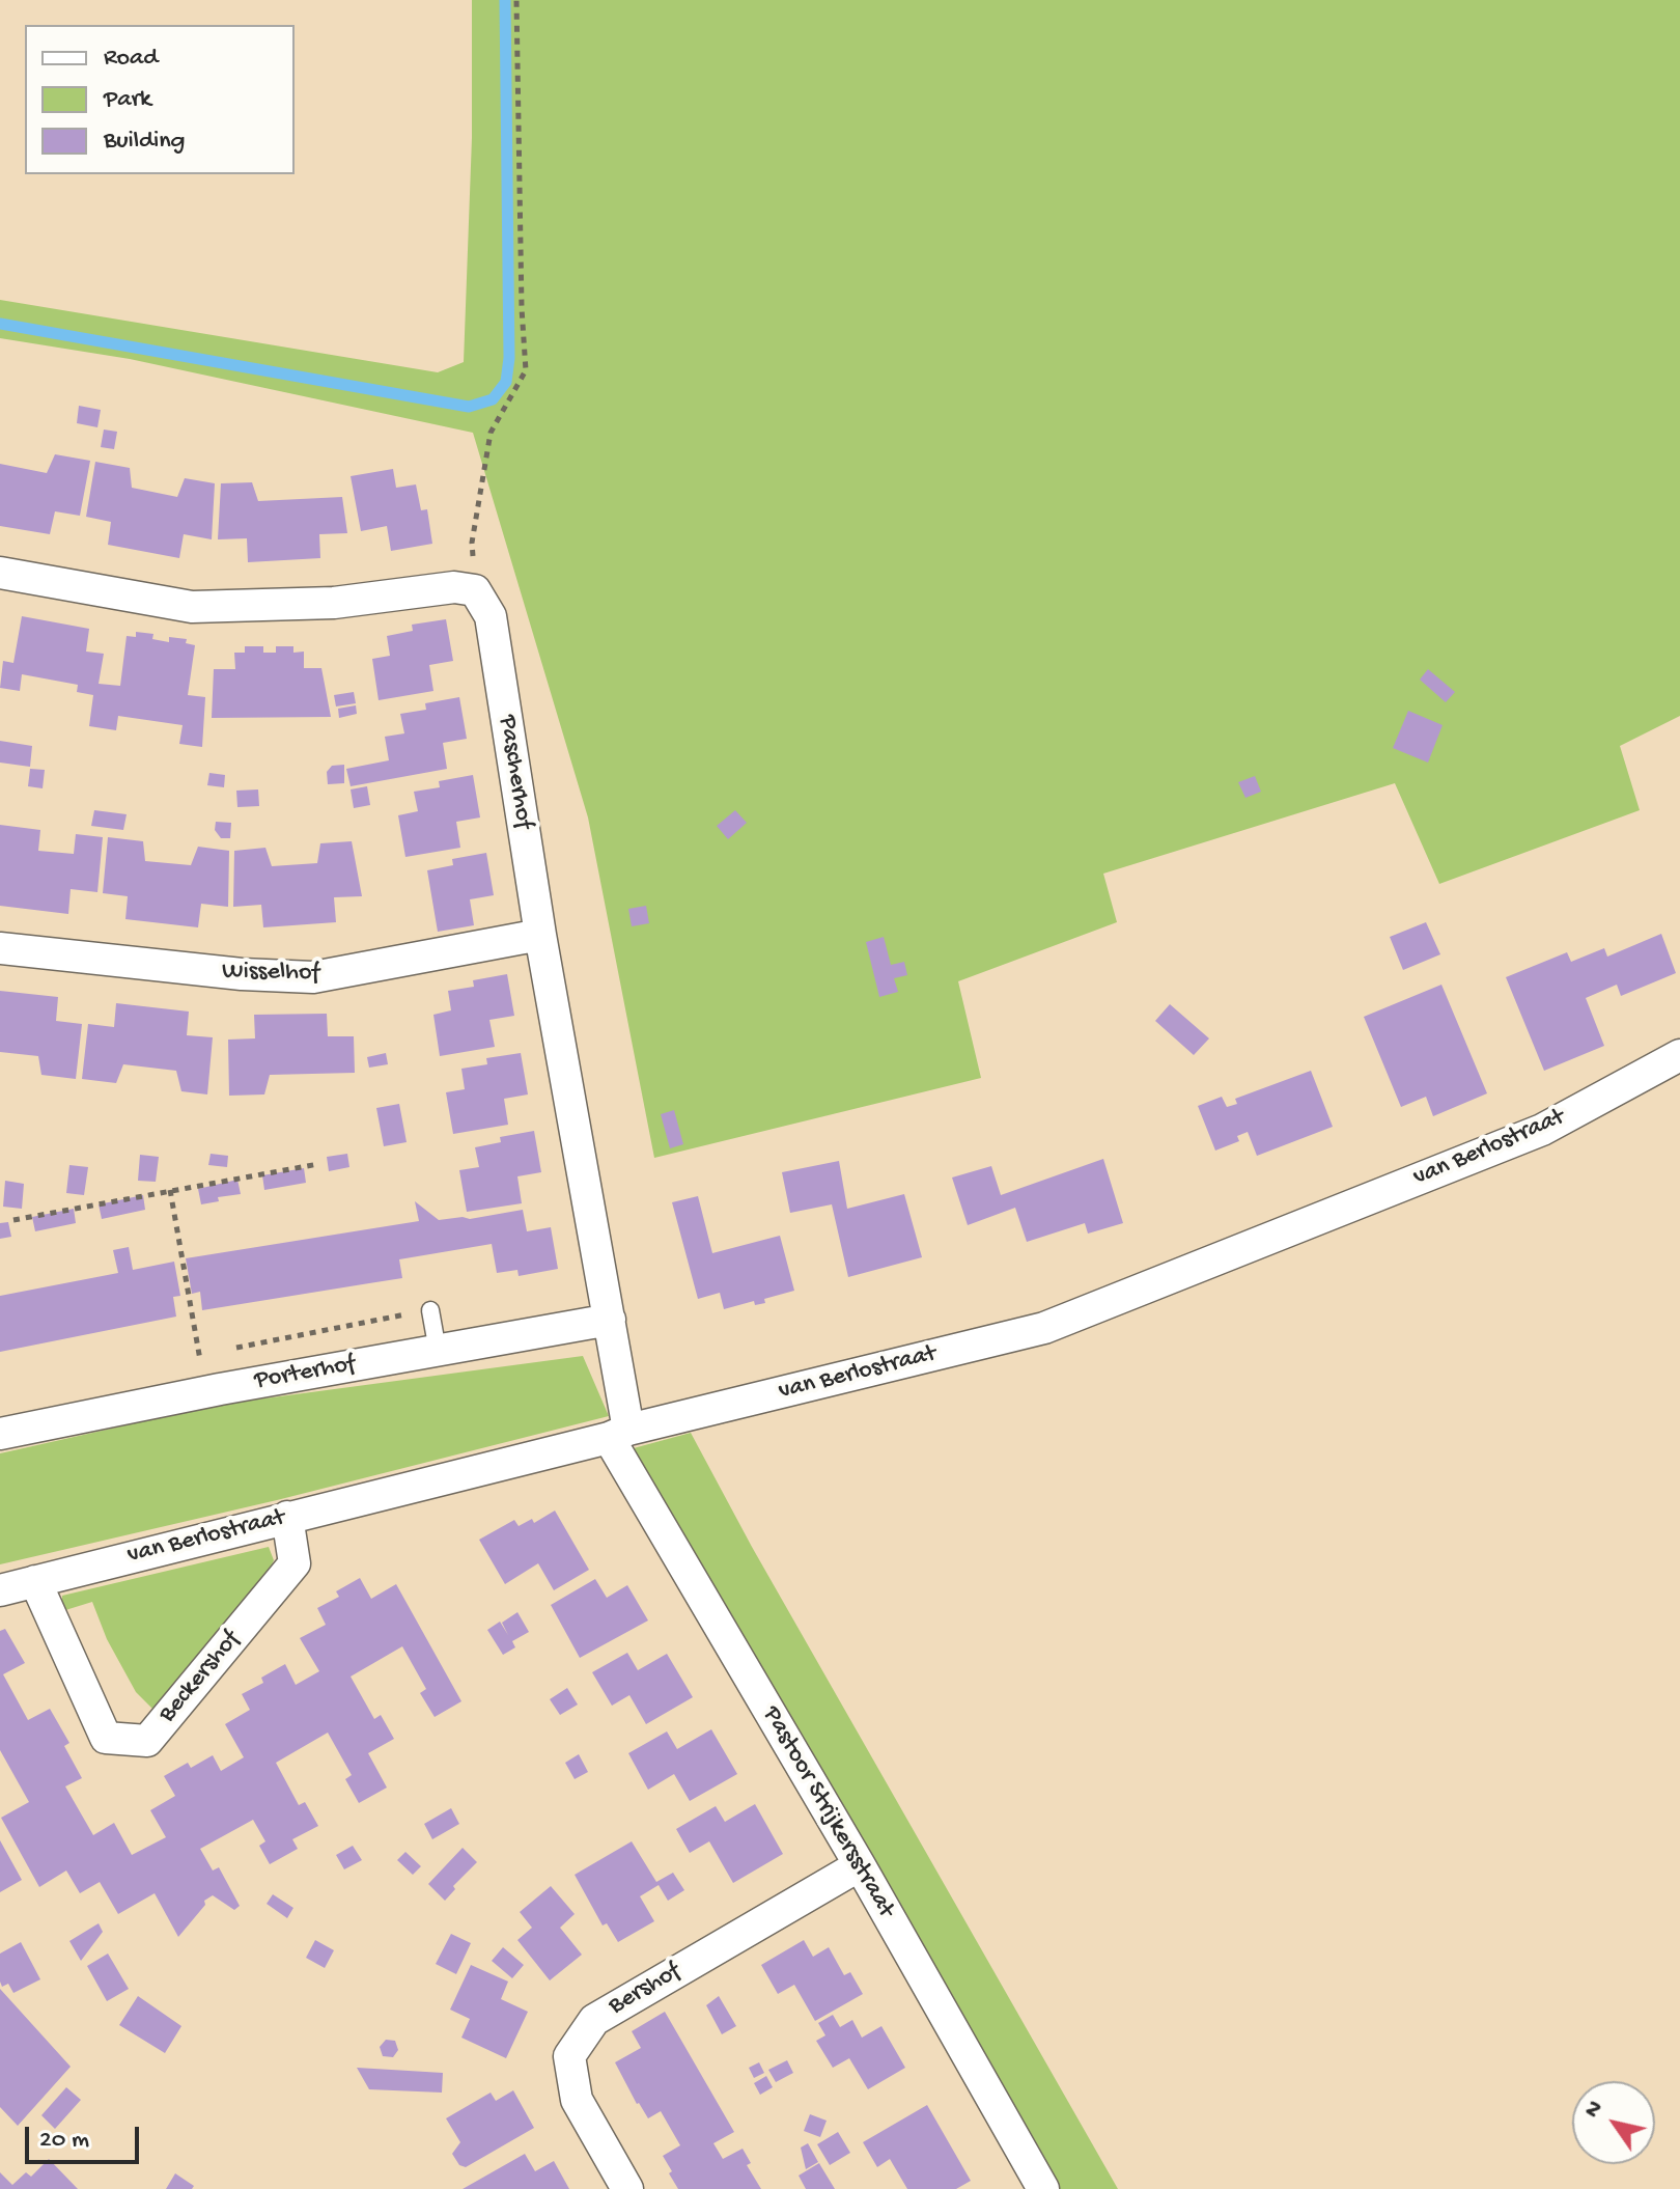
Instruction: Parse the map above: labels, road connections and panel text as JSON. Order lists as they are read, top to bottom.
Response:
{
  "streets": {
    "street": [
      "Pascherhof",
      "Wisselhof",
      "van Berlostraat",
      "Porterhof",
      "Beckershof",
      "Pastoor Strijkersstraat",
      "Bershof"
    ]
  },
  "crossings": [
    ["Pascherhof", "Wisselhof"],
    ["Pascherhof", "van Berlostraat"],
    ["Pascherhof", "Porterhof"],
    ["Pascherhof", "Pastoor Strijkersstraat"],
    ["van Berlostraat", "Beckershof"],
    ["van Berlostraat", "Pastoor Strijkersstraat"],
    ["Pastoor Strijkersstraat", "Bershof"]
  ],
  "legend": ["Road", "Park", "Building"],
  "scale_bar": "20 m",
  "north": "top left"
}
